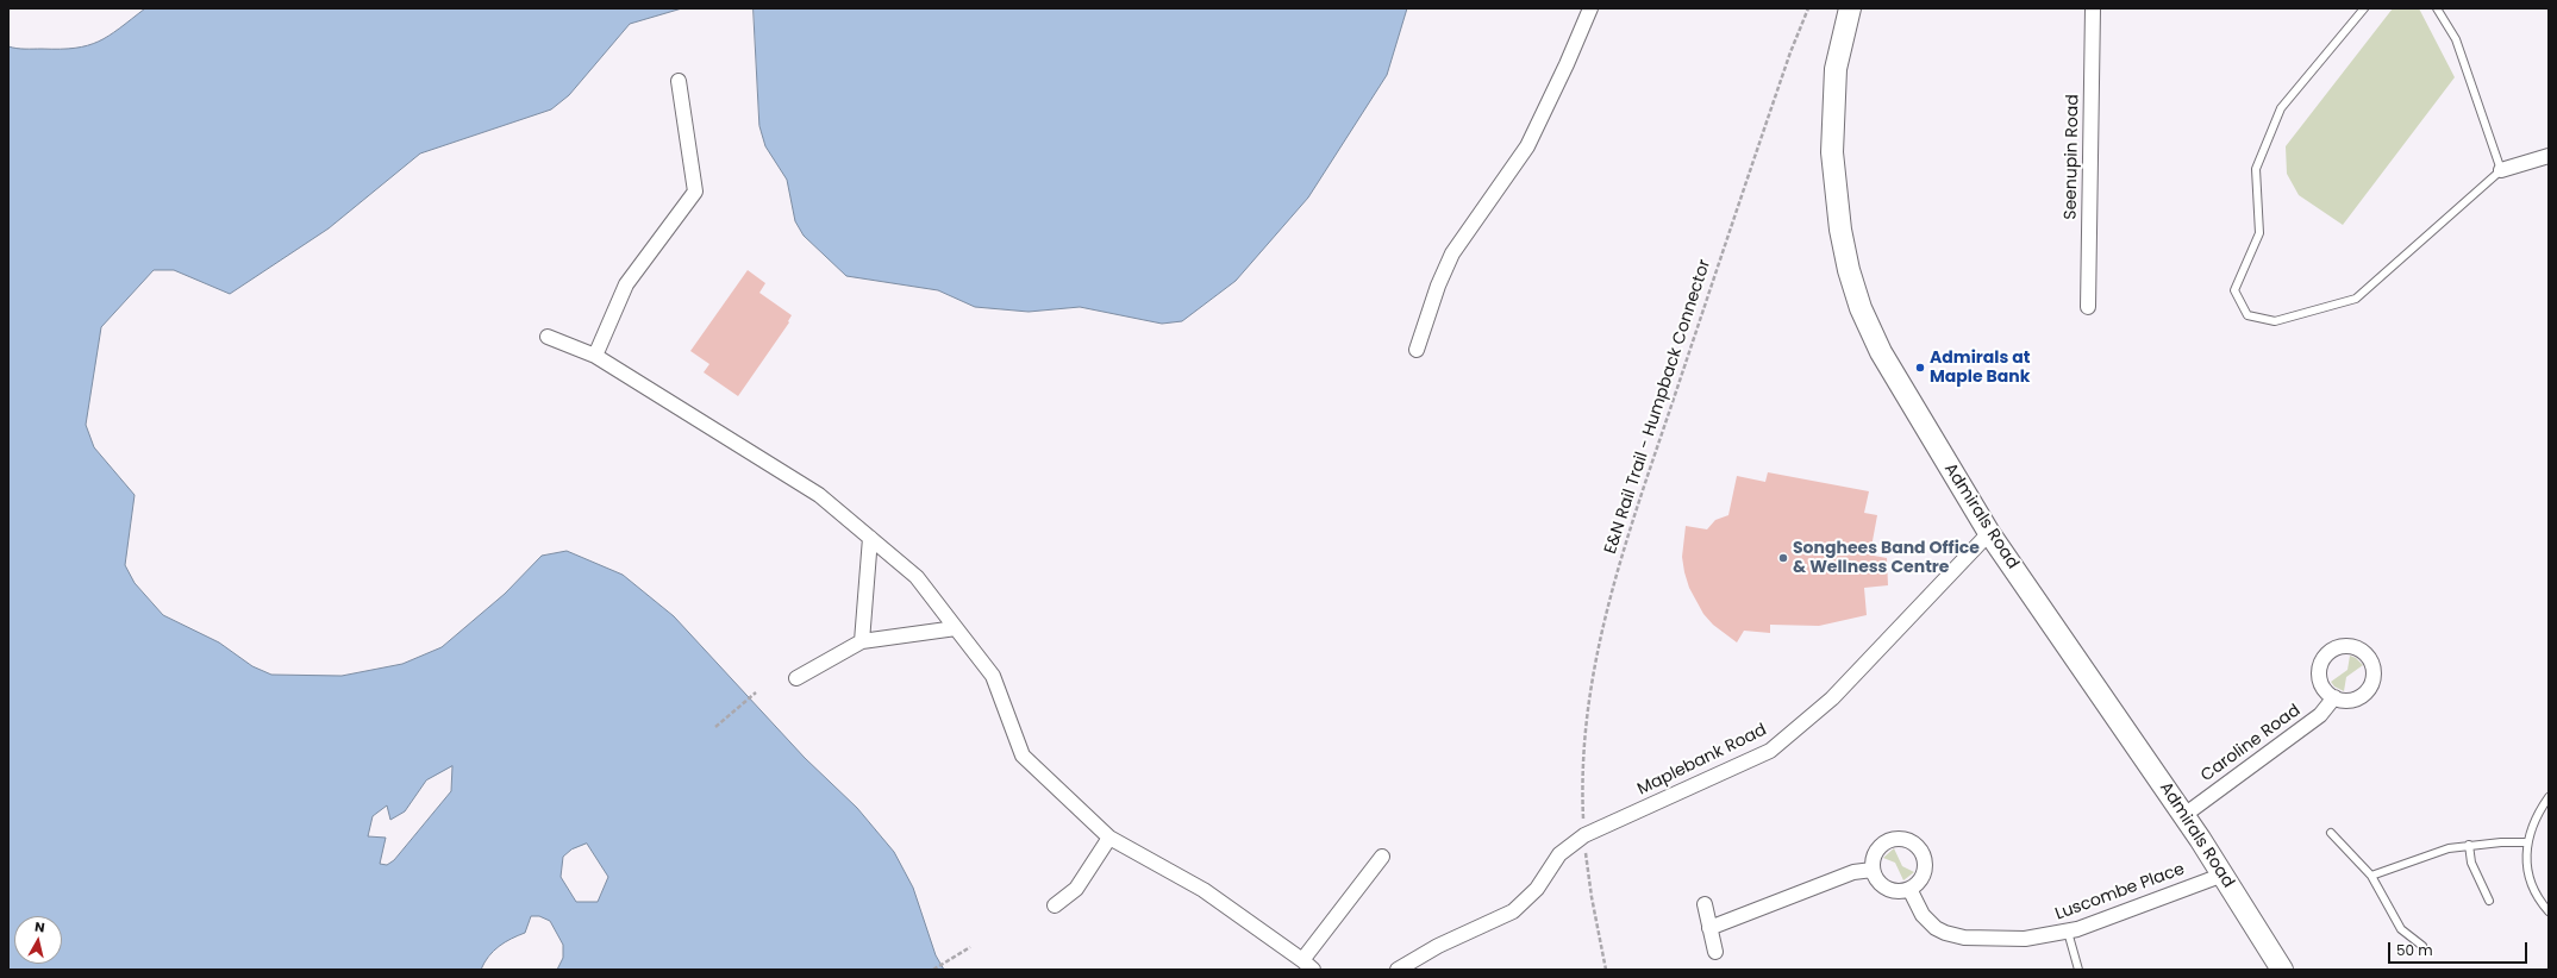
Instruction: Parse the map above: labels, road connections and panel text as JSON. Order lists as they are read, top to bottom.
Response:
{
  "streets": {
    "main road": ["Admirals Road"],
    "street": [
      "Seenupin Road",
      "Caroline Road",
      "Maplebank Road",
      "Luscombe Place"
    ],
    "path": ["E&N Rail Trail - Humpback Connector"]
  },
  "crossings": [
    ["Admirals Road", "Caroline Road"],
    ["Admirals Road", "Maplebank Road"],
    ["Admirals Road", "Luscombe Place"]
  ],
  "places": ["Admirals at Maple Bank", "Songhees Band Office & Wellness Centre"],
  "scale_bar": "50 m",
  "north": "top"
}
